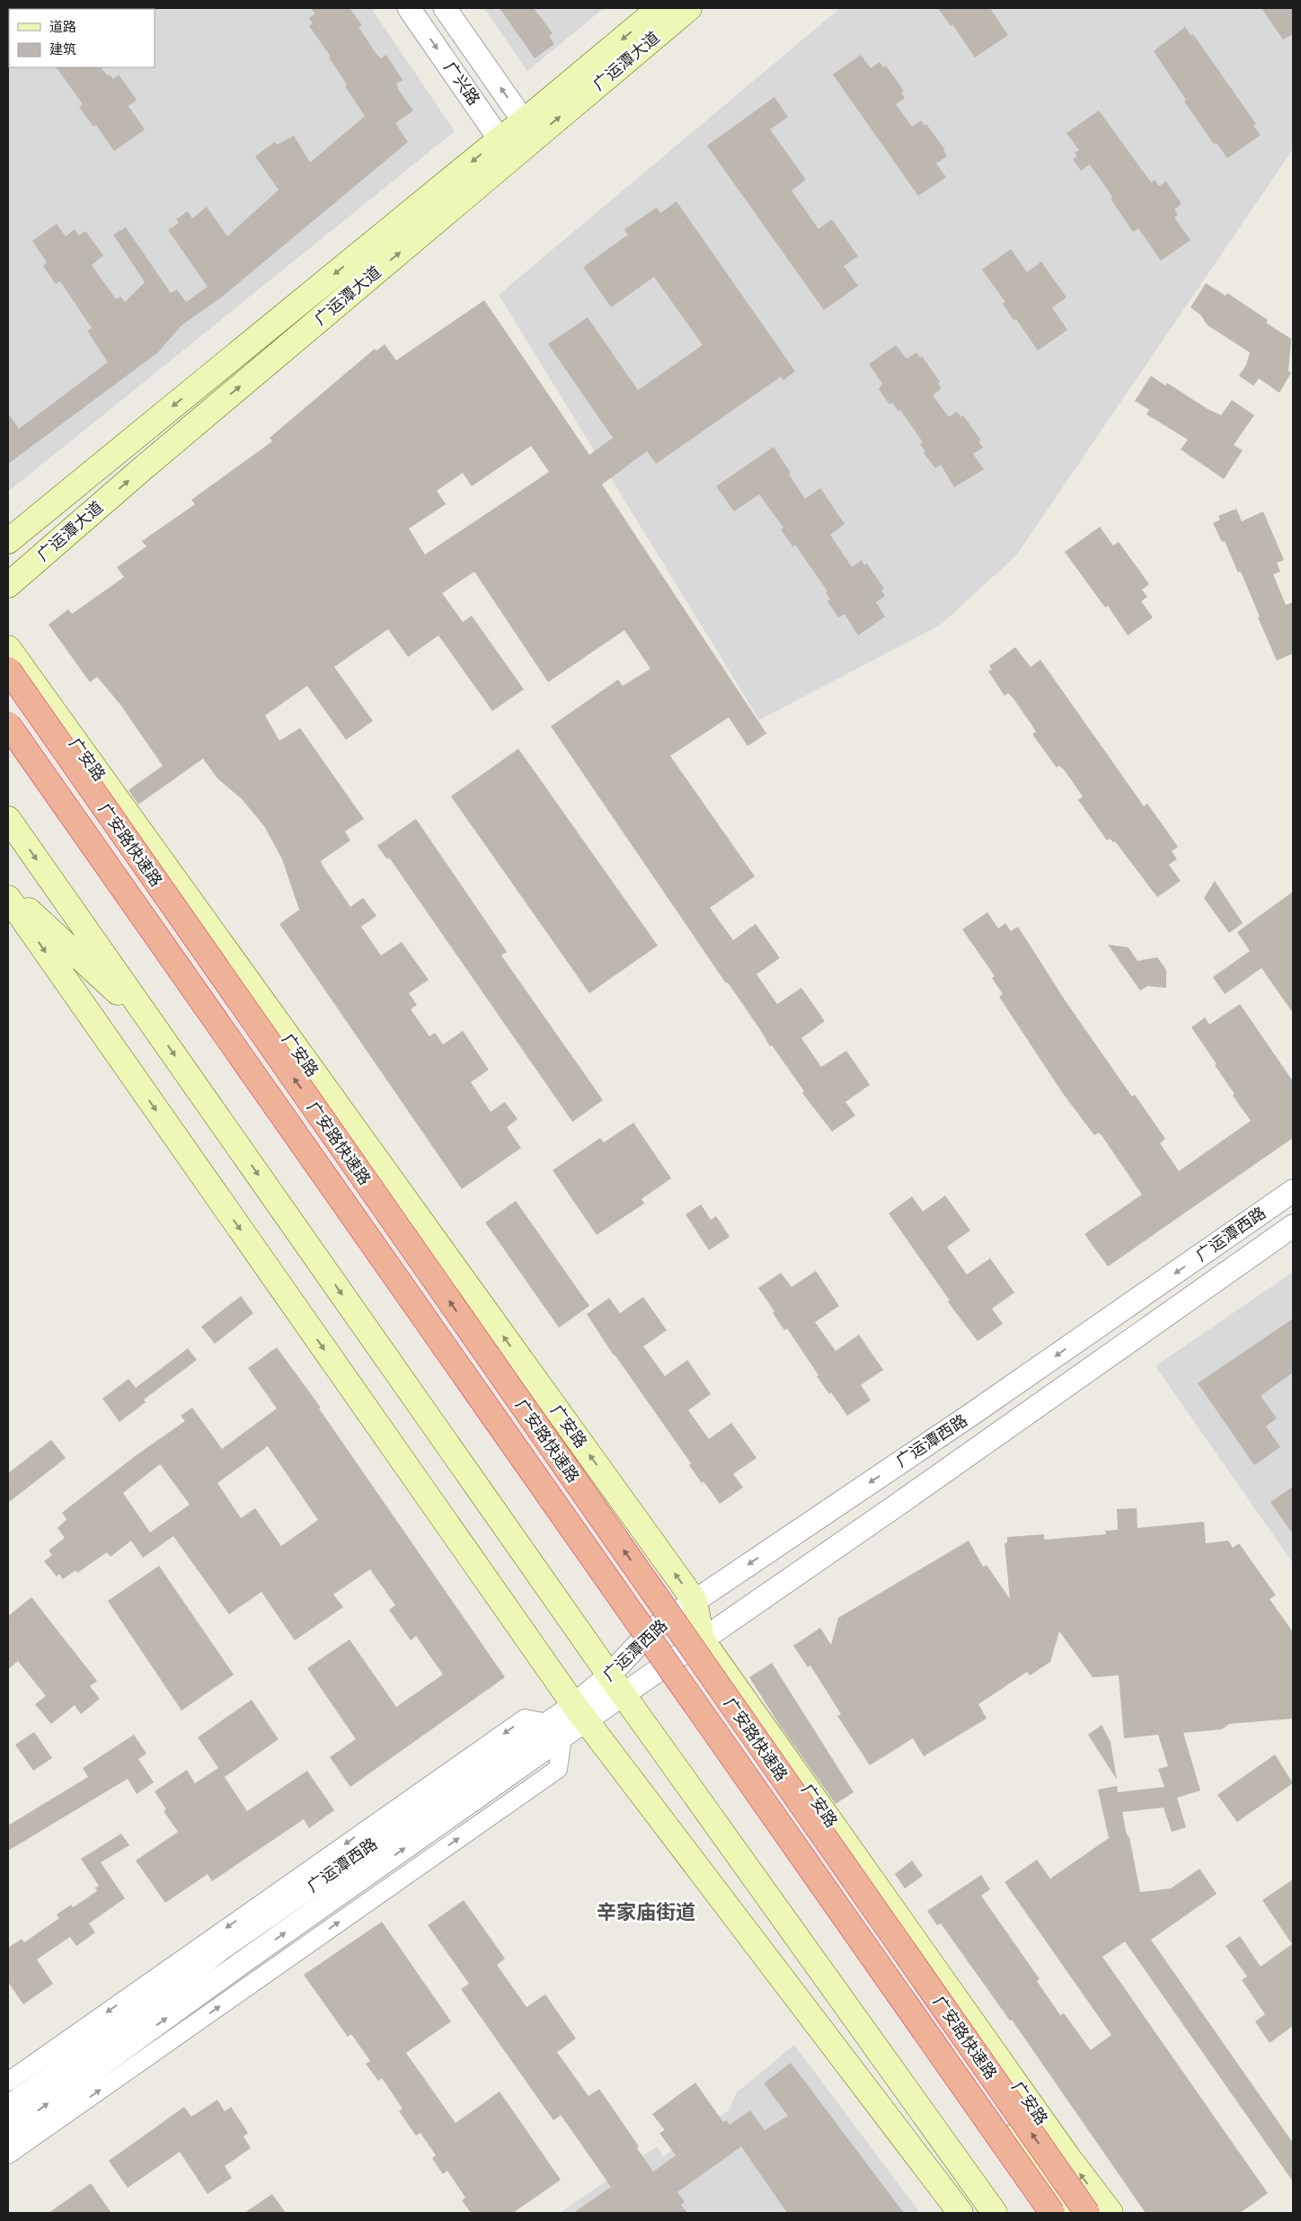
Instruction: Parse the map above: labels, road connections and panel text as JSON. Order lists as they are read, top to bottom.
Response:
{
  "streets": {
    "highway": ["广安路快速路"],
    "main road": ["广运潭大道", "广安路"],
    "street": ["广兴路", "广运潭西路"]
  },
  "crossings": [
    ["广运潭大道", "广兴路"],
    ["广安路", "广运潭西路"]
  ],
  "districts": ["辛家庙街道"],
  "legend": ["道路", "建筑"]
}
